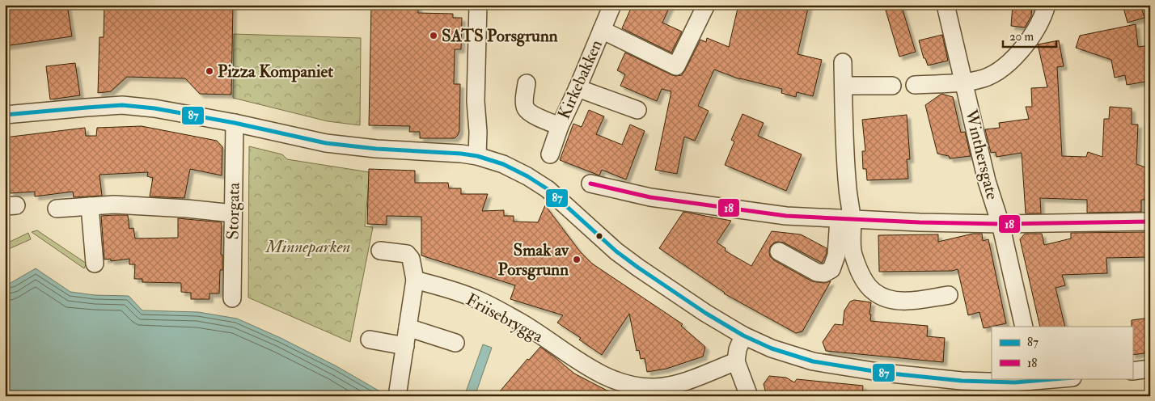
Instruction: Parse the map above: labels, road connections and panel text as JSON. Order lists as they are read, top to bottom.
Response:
{
  "streets": {
    "street": [
      "Kirkebakken",
      "Winthersgate",
      "Storgata",
      "Friisebrygga"
    ]
  },
  "parks": ["Minneparken"],
  "places": ["SATS Porsgrunn", "Pizza Kompaniet", "Smak av Porsgrunn"],
  "lines": ["transit line 87", "transit line 18"],
  "legend": ["87", "18"],
  "scale_bar": "20 m"
}
